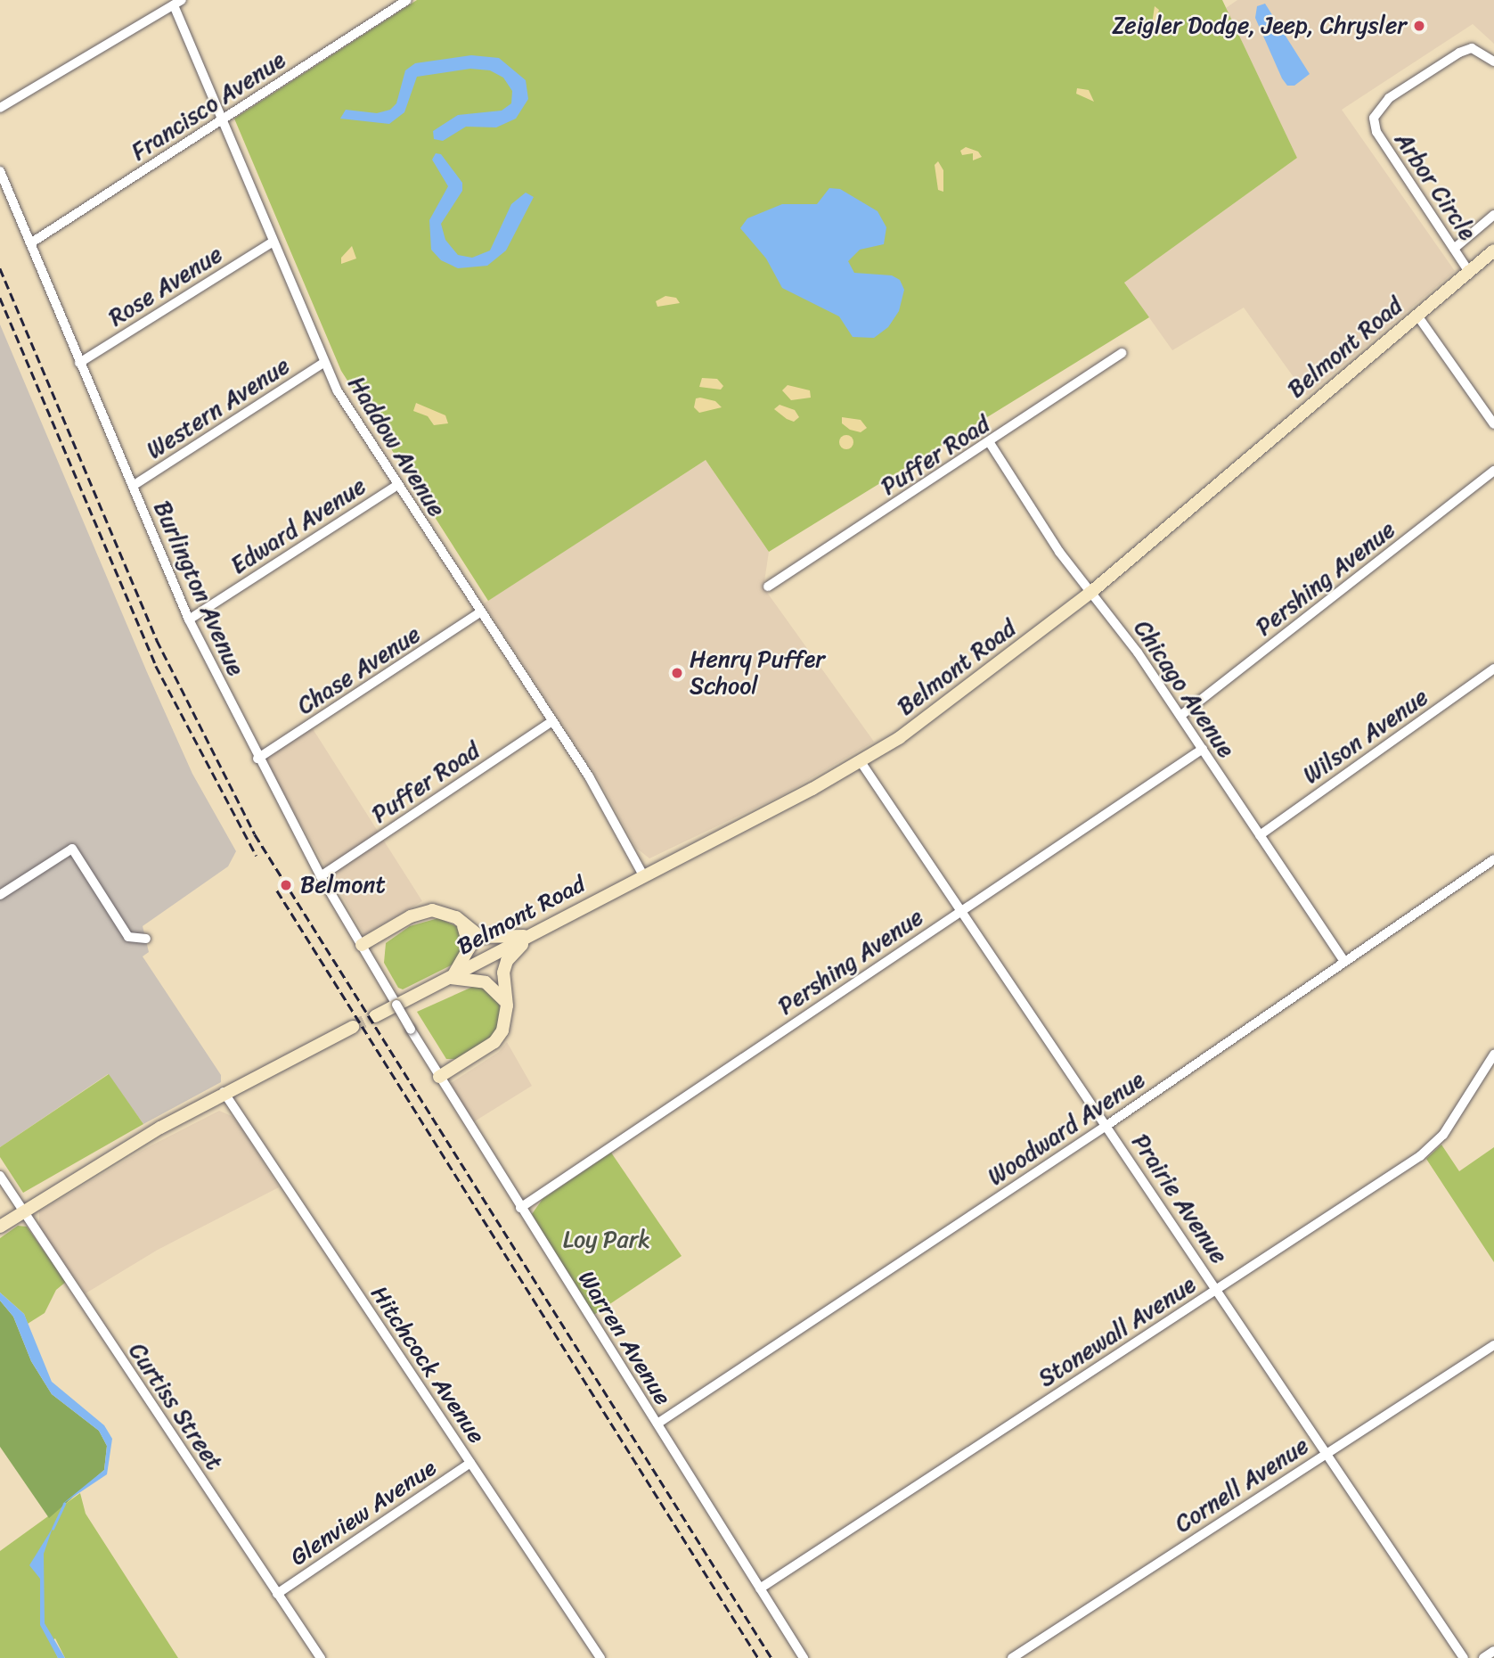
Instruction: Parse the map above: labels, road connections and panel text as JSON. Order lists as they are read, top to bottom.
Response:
{
  "streets": {
    "main road": ["Belmont Road"],
    "street": [
      "Francisco Avenue",
      "Arbor Circle",
      "Rose Avenue",
      "Western Avenue",
      "Haddow Avenue",
      "Puffer Road",
      "Edward Avenue",
      "Pershing Avenue",
      "Burlington Avenue",
      "Chase Avenue",
      "Chicago Avenue",
      "Wilson Avenue",
      "Woodward Avenue",
      "Prairie Avenue",
      "Stonewall Avenue",
      "Warren Avenue",
      "Hitchcock Avenue",
      "Curtiss Street",
      "Cornell Avenue",
      "Glenview Avenue"
    ]
  },
  "crossings": [
    ["Francisco Avenue", "Haddow Avenue"],
    ["Francisco Avenue", "Burlington Avenue"],
    ["Arbor Circle", "Belmont Road"],
    ["Rose Avenue", "Haddow Avenue"],
    ["Rose Avenue", "Burlington Avenue"],
    ["Belmont Road", "Haddow Avenue"],
    ["Belmont Road", "Chicago Avenue"],
    ["Belmont Road", "Prairie Avenue"],
    ["Western Avenue", "Haddow Avenue"],
    ["Western Avenue", "Burlington Avenue"],
    ["Haddow Avenue", "Puffer Road"],
    ["Haddow Avenue", "Edward Avenue"],
    ["Haddow Avenue", "Chase Avenue"],
    ["Puffer Road", "Burlington Avenue"],
    ["Puffer Road", "Chicago Avenue"],
    ["Edward Avenue", "Burlington Avenue"],
    ["Pershing Avenue", "Chicago Avenue"],
    ["Pershing Avenue", "Prairie Avenue"],
    ["Pershing Avenue", "Warren Avenue"],
    ["Burlington Avenue", "Chase Avenue"],
    ["Burlington Avenue", "Warren Avenue"],
    ["Chicago Avenue", "Wilson Avenue"],
    ["Chicago Avenue", "Woodward Avenue"],
    ["Woodward Avenue", "Prairie Avenue"],
    ["Woodward Avenue", "Warren Avenue"],
    ["Prairie Avenue", "Stonewall Avenue"],
    ["Prairie Avenue", "Cornell Avenue"],
    ["Stonewall Avenue", "Warren Avenue"],
    ["Hitchcock Avenue", "Glenview Avenue"],
    ["Curtiss Street", "Glenview Avenue"]
  ],
  "parks": ["Loy Park"],
  "places": ["Zeigler Dodge, Jeep, Chrysler", "Henry Puffer School", "Belmont"]
}
